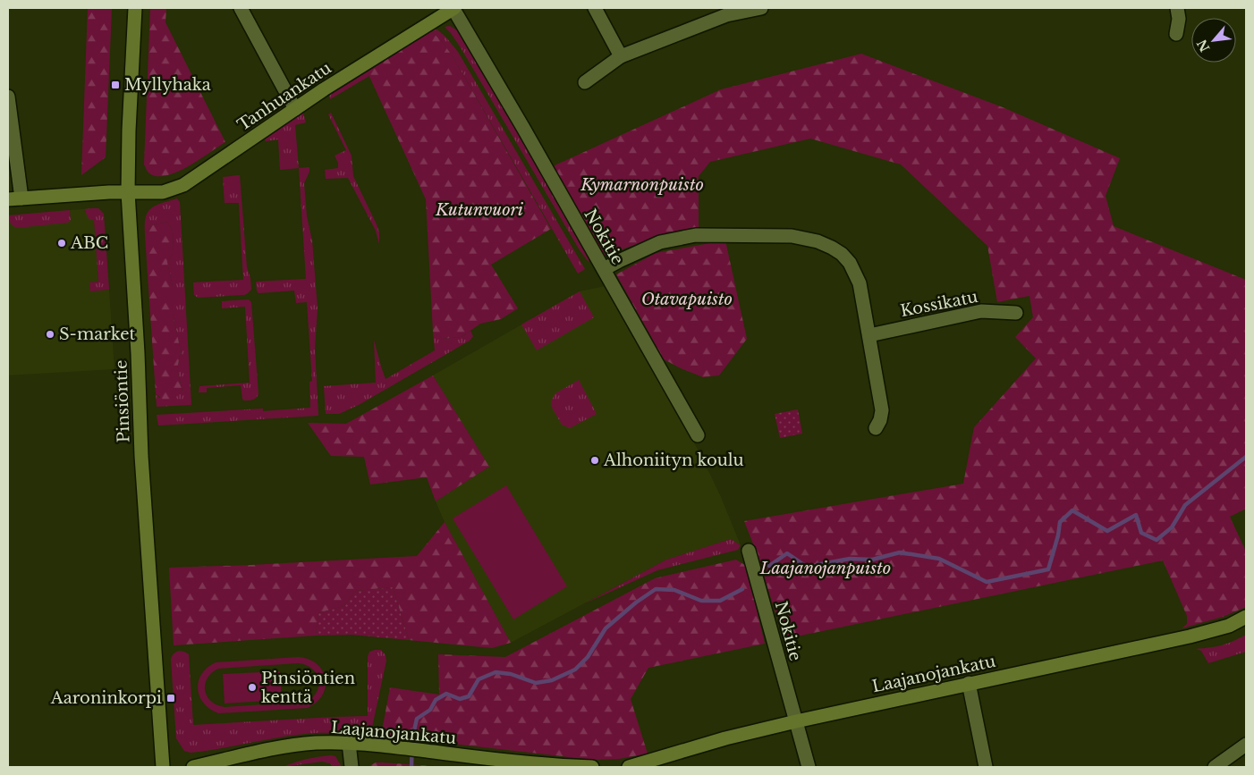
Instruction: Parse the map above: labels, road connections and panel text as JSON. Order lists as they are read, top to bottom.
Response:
{
  "streets": {
    "street": [
      "Tanhuankatu",
      "Nokitie",
      "Kossikatu",
      "Pinsiöntie",
      "Laajanojankatu"
    ]
  },
  "crossings": [
    ["Tanhuankatu", "Nokitie"],
    ["Tanhuankatu", "Pinsiöntie"],
    ["Nokitie", "Laajanojankatu"]
  ],
  "parks": [
    "Kymarnonpuisto",
    "Kutunvuori",
    "Otavapuisto",
    "Laajanojanpuisto"
  ],
  "places": {
    "transit": ["Myllyhaka", "Aaroninkorpi"],
    "other": [
      "ABC",
      "S-market",
      "Alhoniityn koulu",
      "Pinsiöntien kenttä"
    ]
  },
  "north": "bottom left"
}
